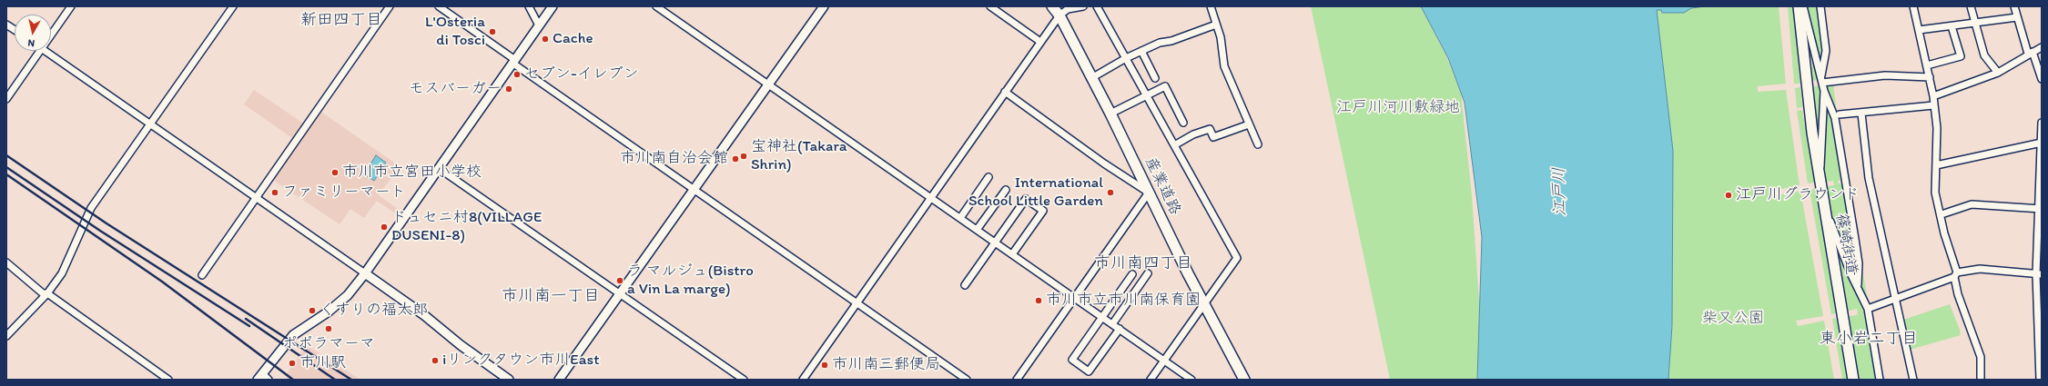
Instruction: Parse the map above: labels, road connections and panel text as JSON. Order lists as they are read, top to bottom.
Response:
{
  "streets": {
    "main road": ["産業道路", "篠崎街道"]
  },
  "districts": [
    "新田四丁目",
    "市川南四丁目",
    "市川南一丁目",
    "東小岩二丁目"
  ],
  "water": ["江戸川"],
  "parks": ["江戸川河川敷緑地", "柴又公園"],
  "places": [
    "L'Osteria di Tosci",
    "Cache",
    "セブン-イレブン",
    "モスバーガー",
    "宝神社(Takara Shrin)",
    "市川南自治会館",
    "市川市立宮田小学校",
    "ファミリーマート",
    "International School Little Garden",
    "江戸川グラウンド",
    "ドュセニ村8(VILLAGE DUSENI-8)",
    "ラ マルジュ(Bistro a Vin La marge)",
    "市川市立市川南保育園",
    "くすりの福太郎",
    "ポポラマーマ",
    "iリンクタウン市川East",
    "市川駅",
    "市川南三郵便局"
  ],
  "north": "bottom"
}
